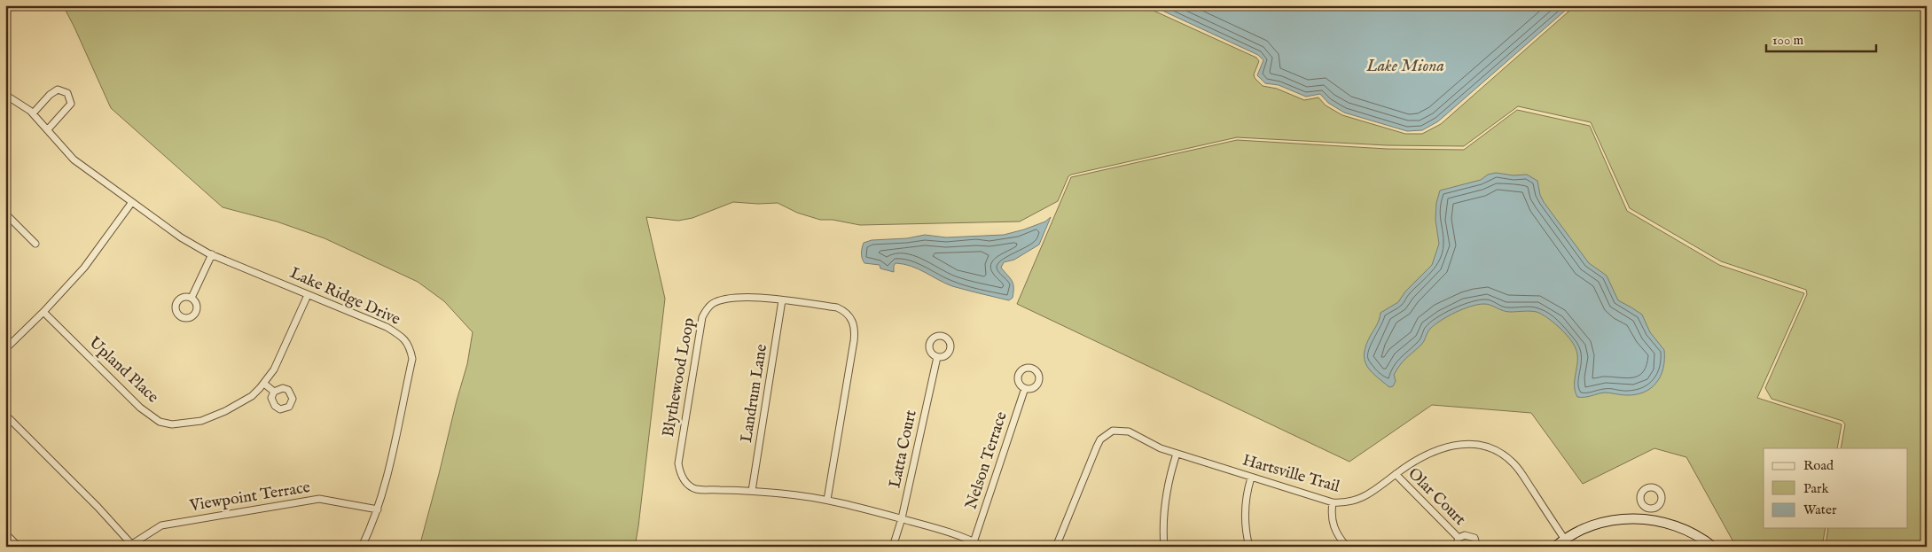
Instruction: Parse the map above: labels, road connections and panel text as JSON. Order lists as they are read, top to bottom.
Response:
{
  "streets": {
    "street": [
      "Lake Ridge Drive",
      "Upland Place",
      "Blythewood Loop",
      "Landrum Lane",
      "Latta Court",
      "Nelson Terrace",
      "Hartsville Trail",
      "Viewpoint Terrace",
      "Olar Court"
    ]
  },
  "crossings": [
    ["Lake Ridge Drive", "Upland Place"],
    ["Lake Ridge Drive", "Viewpoint Terrace"],
    ["Blythewood Loop", "Landrum Lane"],
    ["Blythewood Loop", "Latta Court"],
    ["Blythewood Loop", "Nelson Terrace"],
    ["Hartsville Trail", "Olar Court"]
  ],
  "water": ["Lake Miona"],
  "legend": ["Road", "Park", "Water"],
  "scale_bar": "100 m"
}
